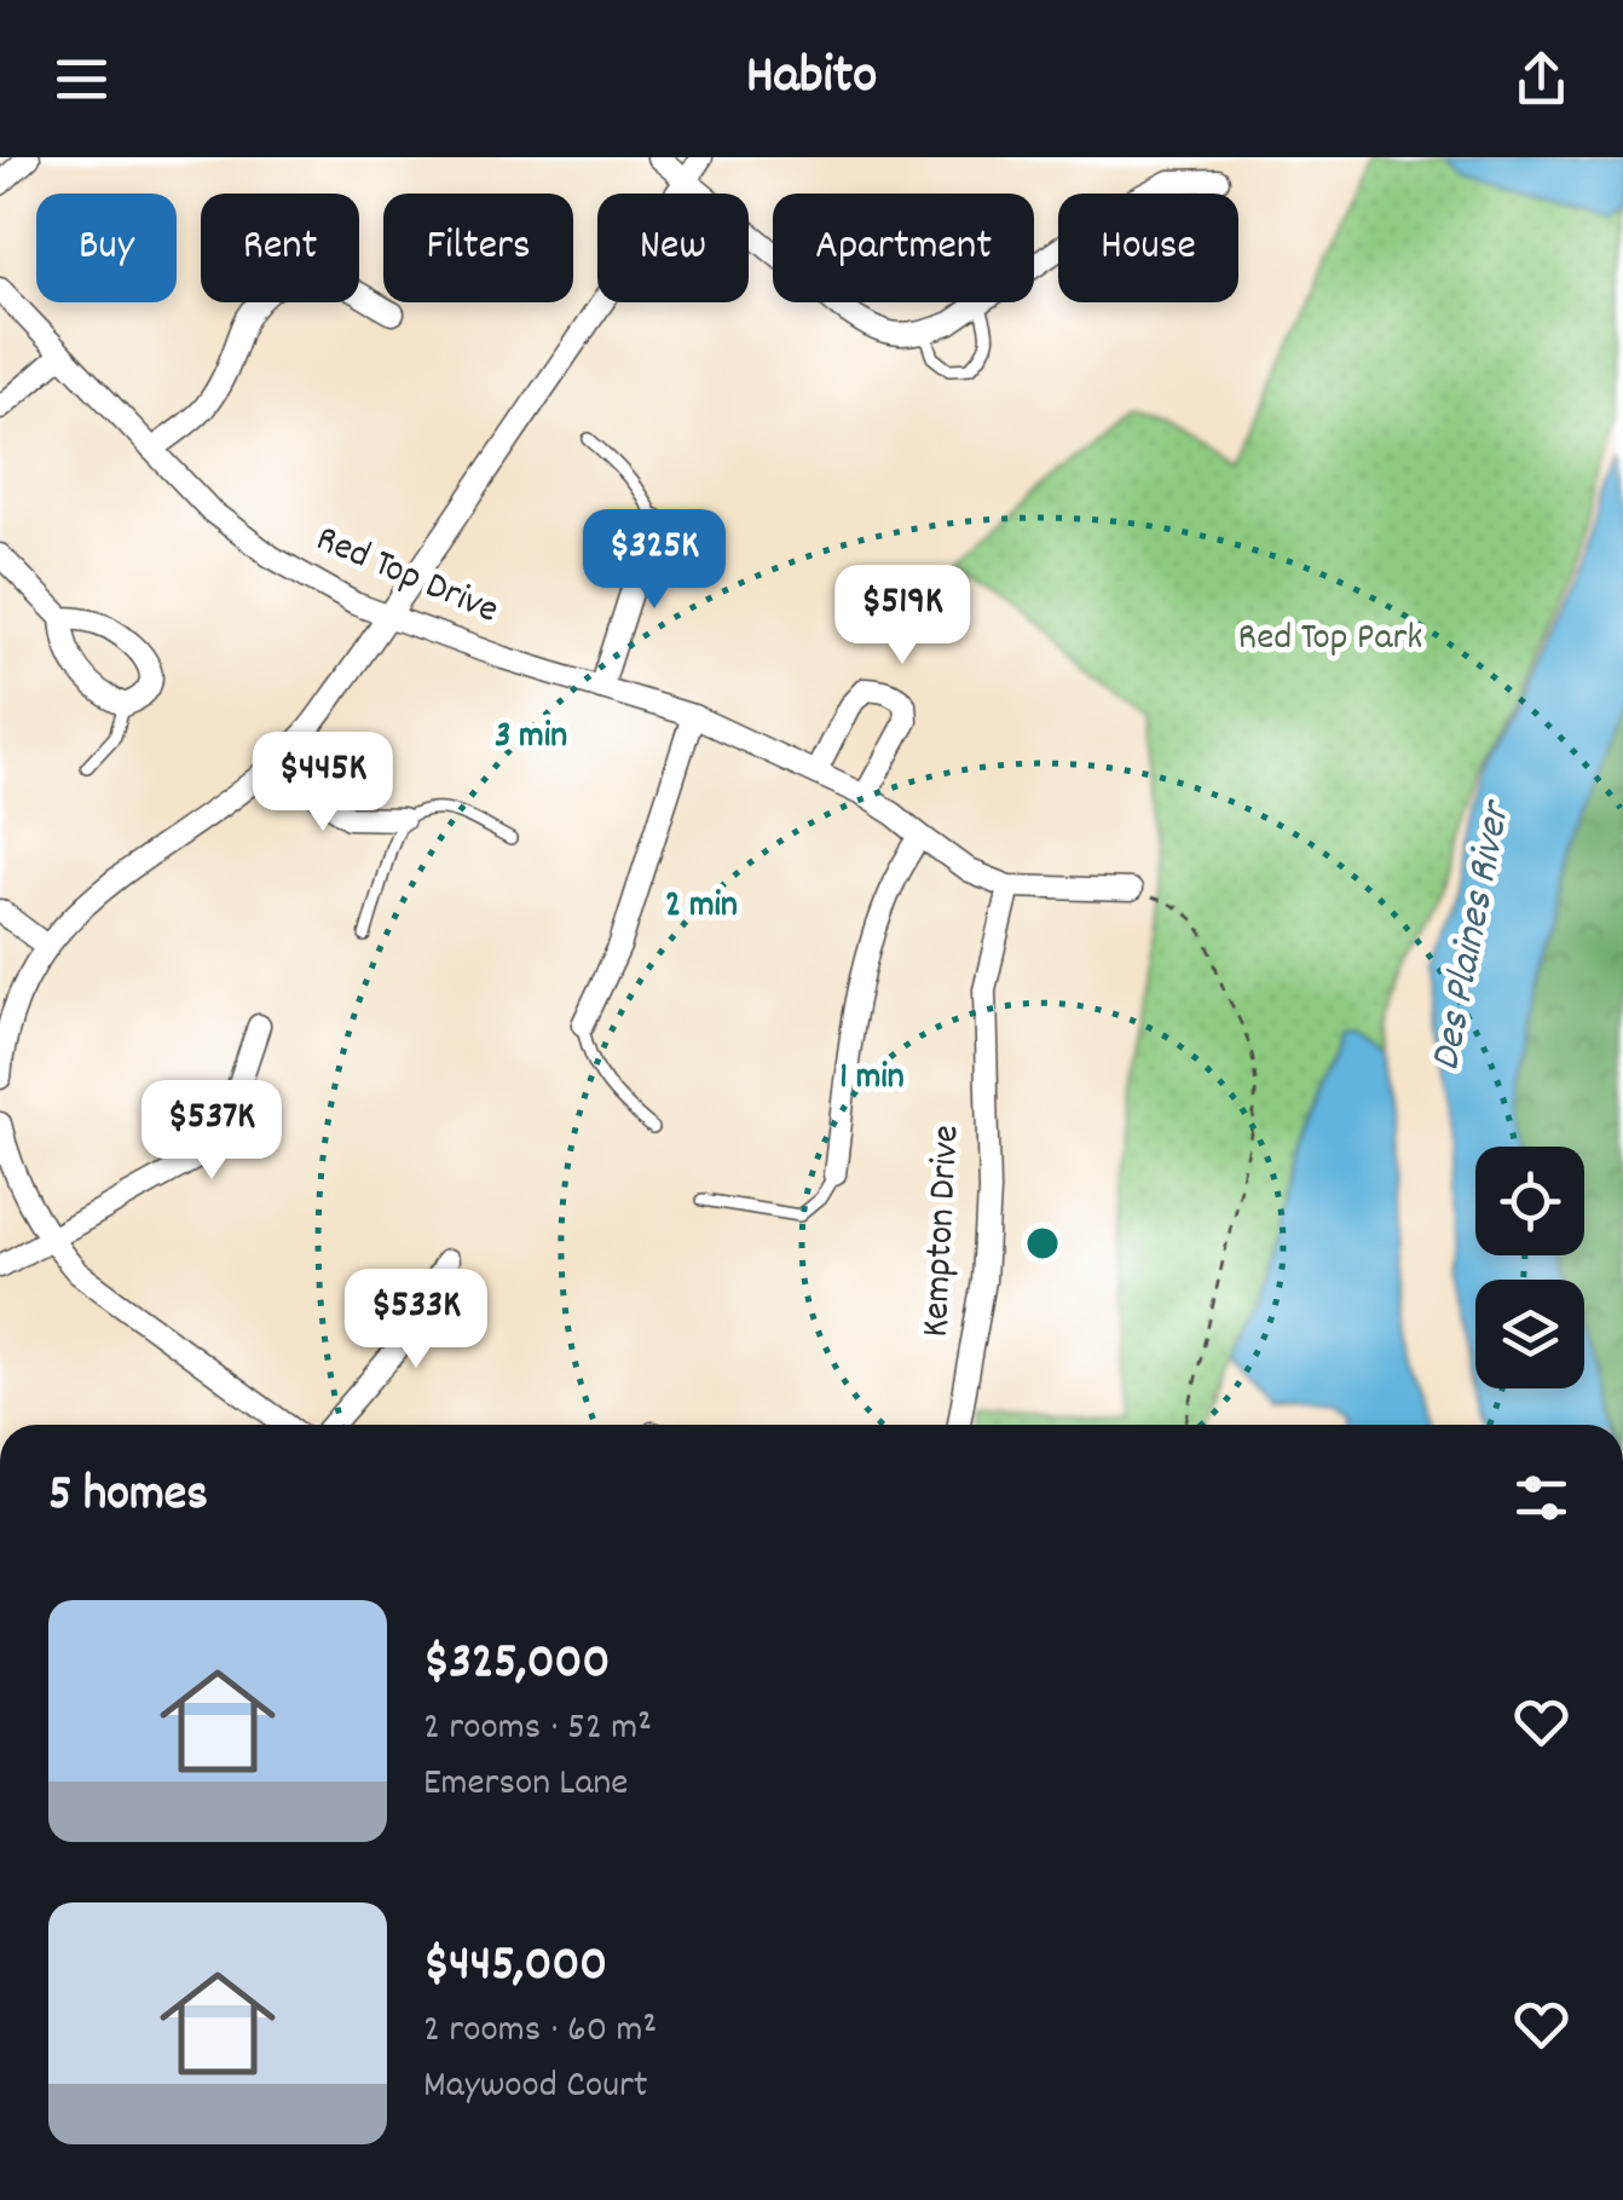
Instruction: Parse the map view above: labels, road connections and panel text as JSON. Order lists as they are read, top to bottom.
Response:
{
  "streets": {
    "street": ["Red Top Drive", "Kempton Drive"]
  },
  "crossings": [
    ["Red Top Drive", "Kempton Drive"]
  ],
  "water": ["Des Plaines River"],
  "parks": ["Red Top Park"],
  "page": {
    "header": "Habito",
    "chip": [
      "Buy",
      "Rent",
      "Filters",
      "New",
      "Apartment",
      "House"
    ],
    "price": [
      "$325K",
      "$519K",
      "$445K",
      "$537K",
      "$533K"
    ],
    "heading": "5 homes",
    "list": [
      {
        "name": "$325,000",
        "note": "2 rooms · 52 m² · Emerson Lane"
      },
      {
        "name": "$445,000",
        "note": "2 rooms · 60 m² · Maywood Court"
      }
    ]
  },
  "rings": ["3 min", "2 min", "1 min"]
}
